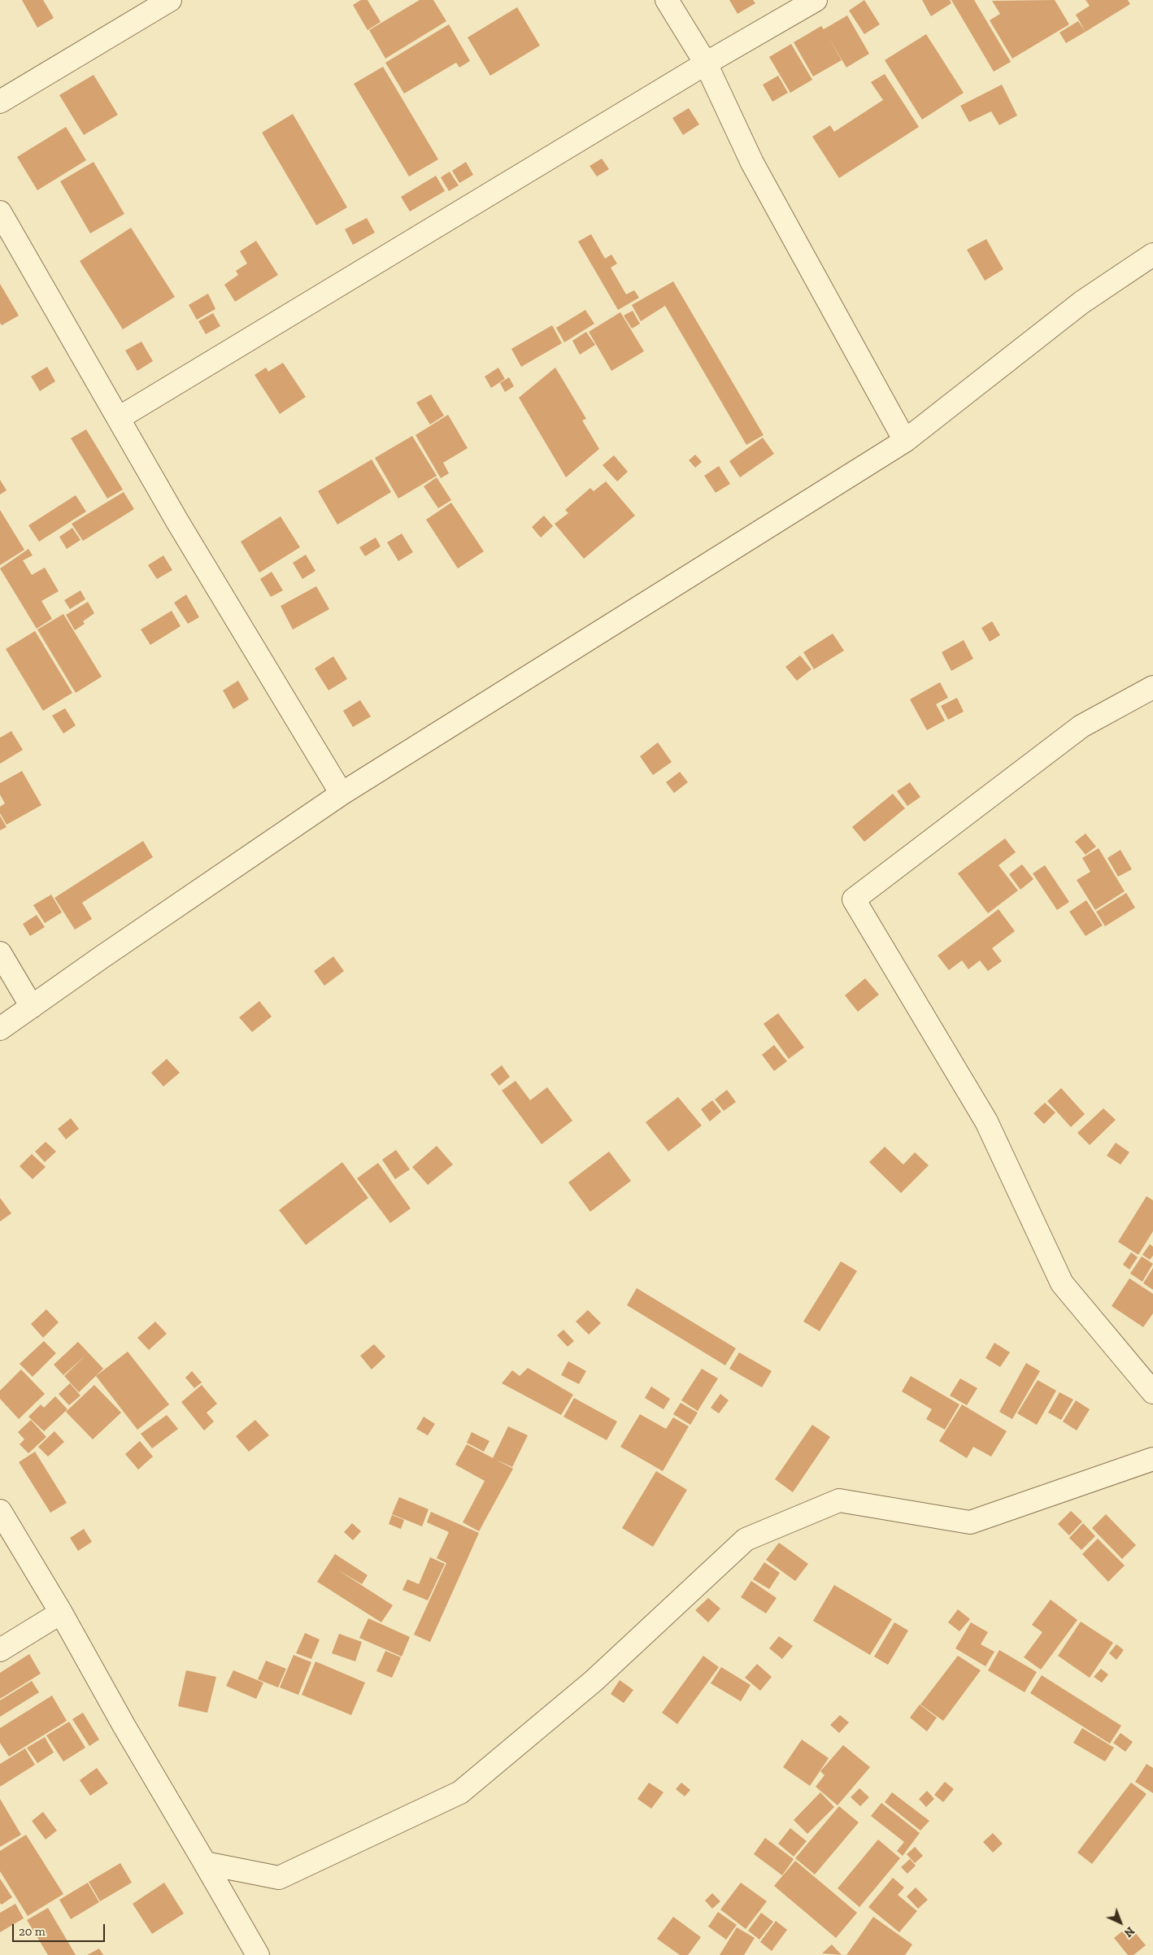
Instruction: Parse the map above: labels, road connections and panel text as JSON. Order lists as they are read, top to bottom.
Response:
{
  "scale_bar": "20 m",
  "north": "bottom right"
}
